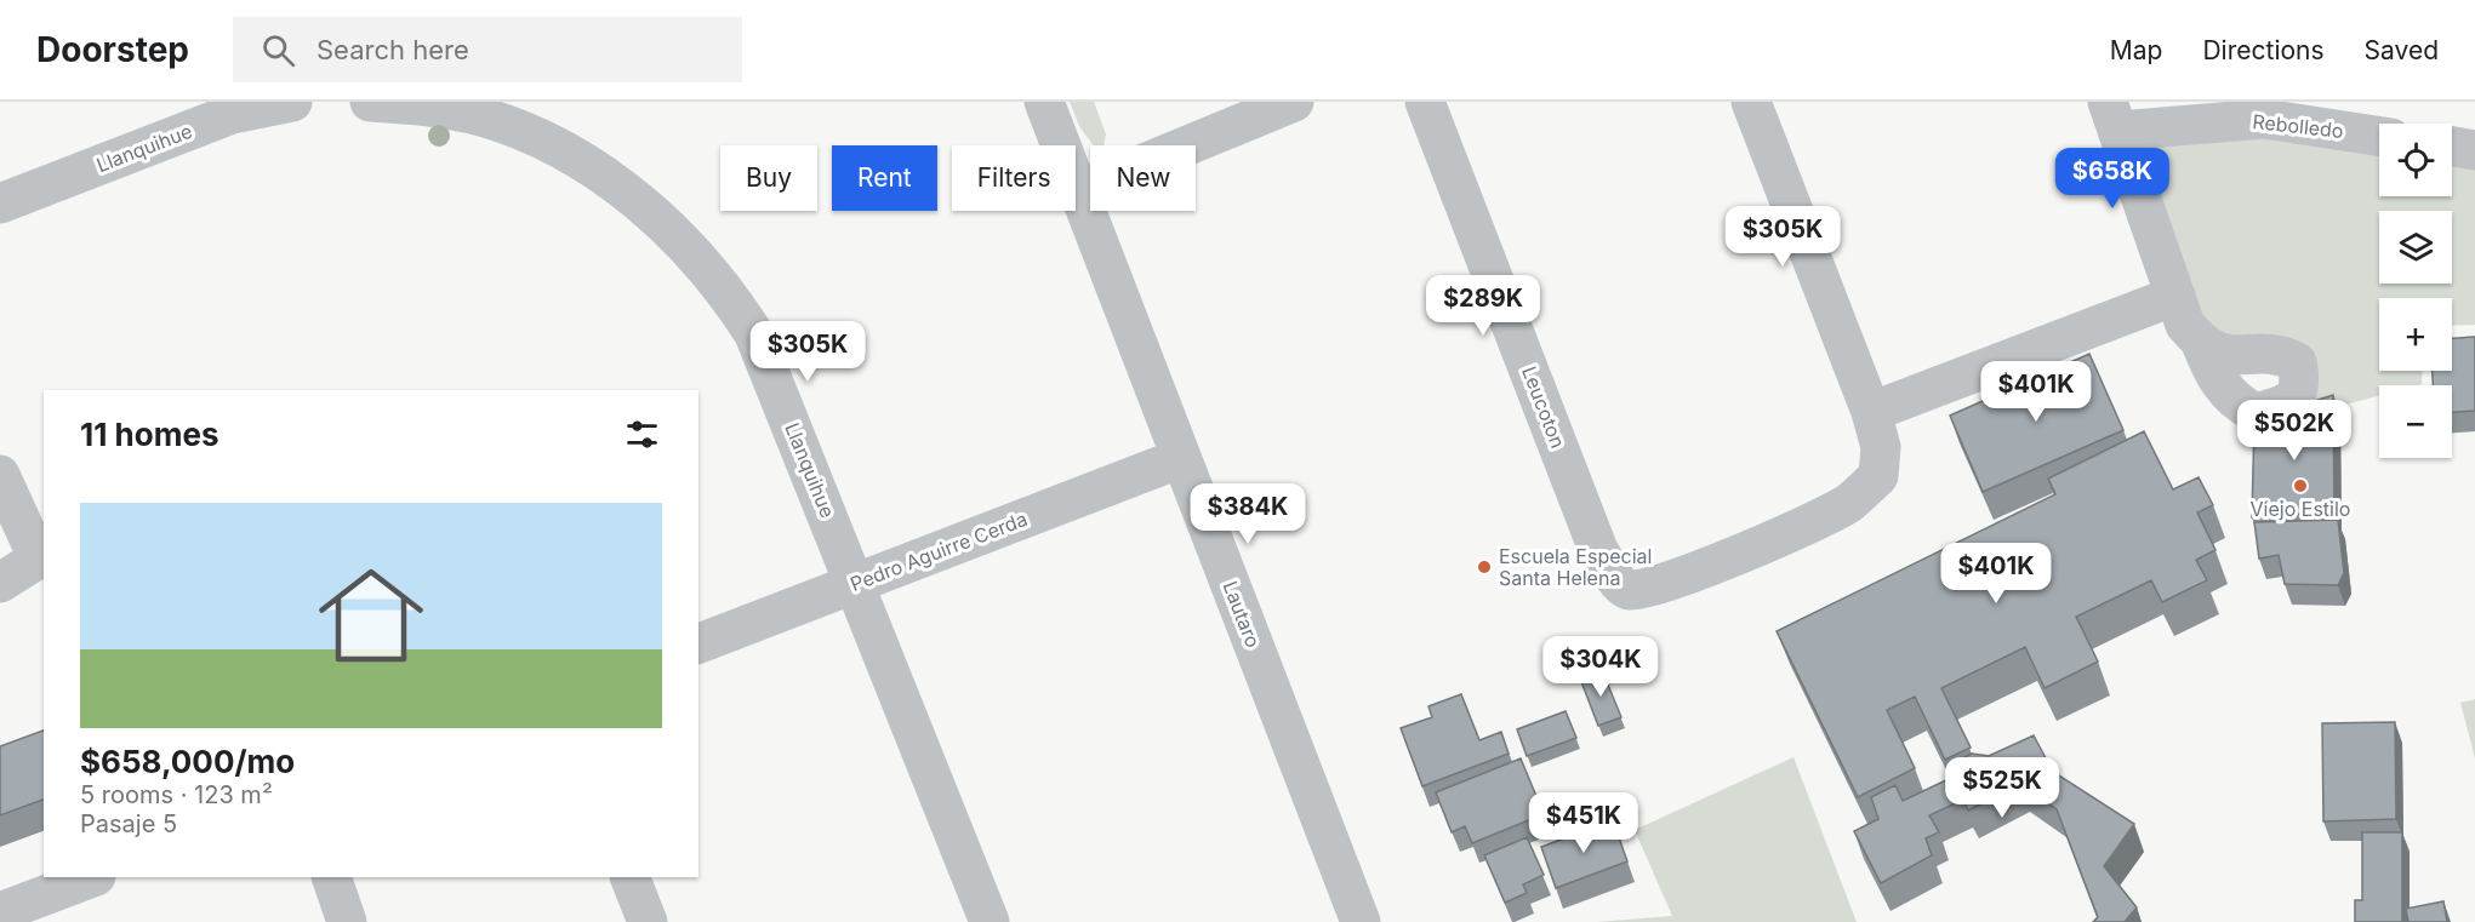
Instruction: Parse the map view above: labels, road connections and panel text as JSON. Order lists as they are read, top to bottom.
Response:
{
  "streets": {
    "street": [
      "Rebolledo",
      "Llanquihue",
      "Leucoton",
      "Pedro Aguirre Cerda",
      "Lautaro"
    ]
  },
  "crossings": [
    ["Llanquihue", "Pedro Aguirre Cerda"],
    ["Pedro Aguirre Cerda", "Lautaro"]
  ],
  "places": ["Viejo Estilo", "Escuela Especial Santa Helena"],
  "page": {
    "header": "Doorstep",
    "search": "Search here",
    "nav": ["Map", "Directions", "Saved"],
    "map_buttons": ["+", "−"],
    "chip": [
      "Buy",
      "Rent",
      "Filters",
      "New"
    ],
    "price": [
      "$658K",
      "$305K",
      "$289K",
      "$305K",
      "$401K",
      "$502K",
      "$384K",
      "$401K",
      "$304K",
      "$525K",
      "$451K"
    ],
    "heading": "11 homes",
    "list": [
      {
        "name": "$658,000/mo",
        "note": "5 rooms · 123 m² · Pasaje 5"
      }
    ]
  }
}
